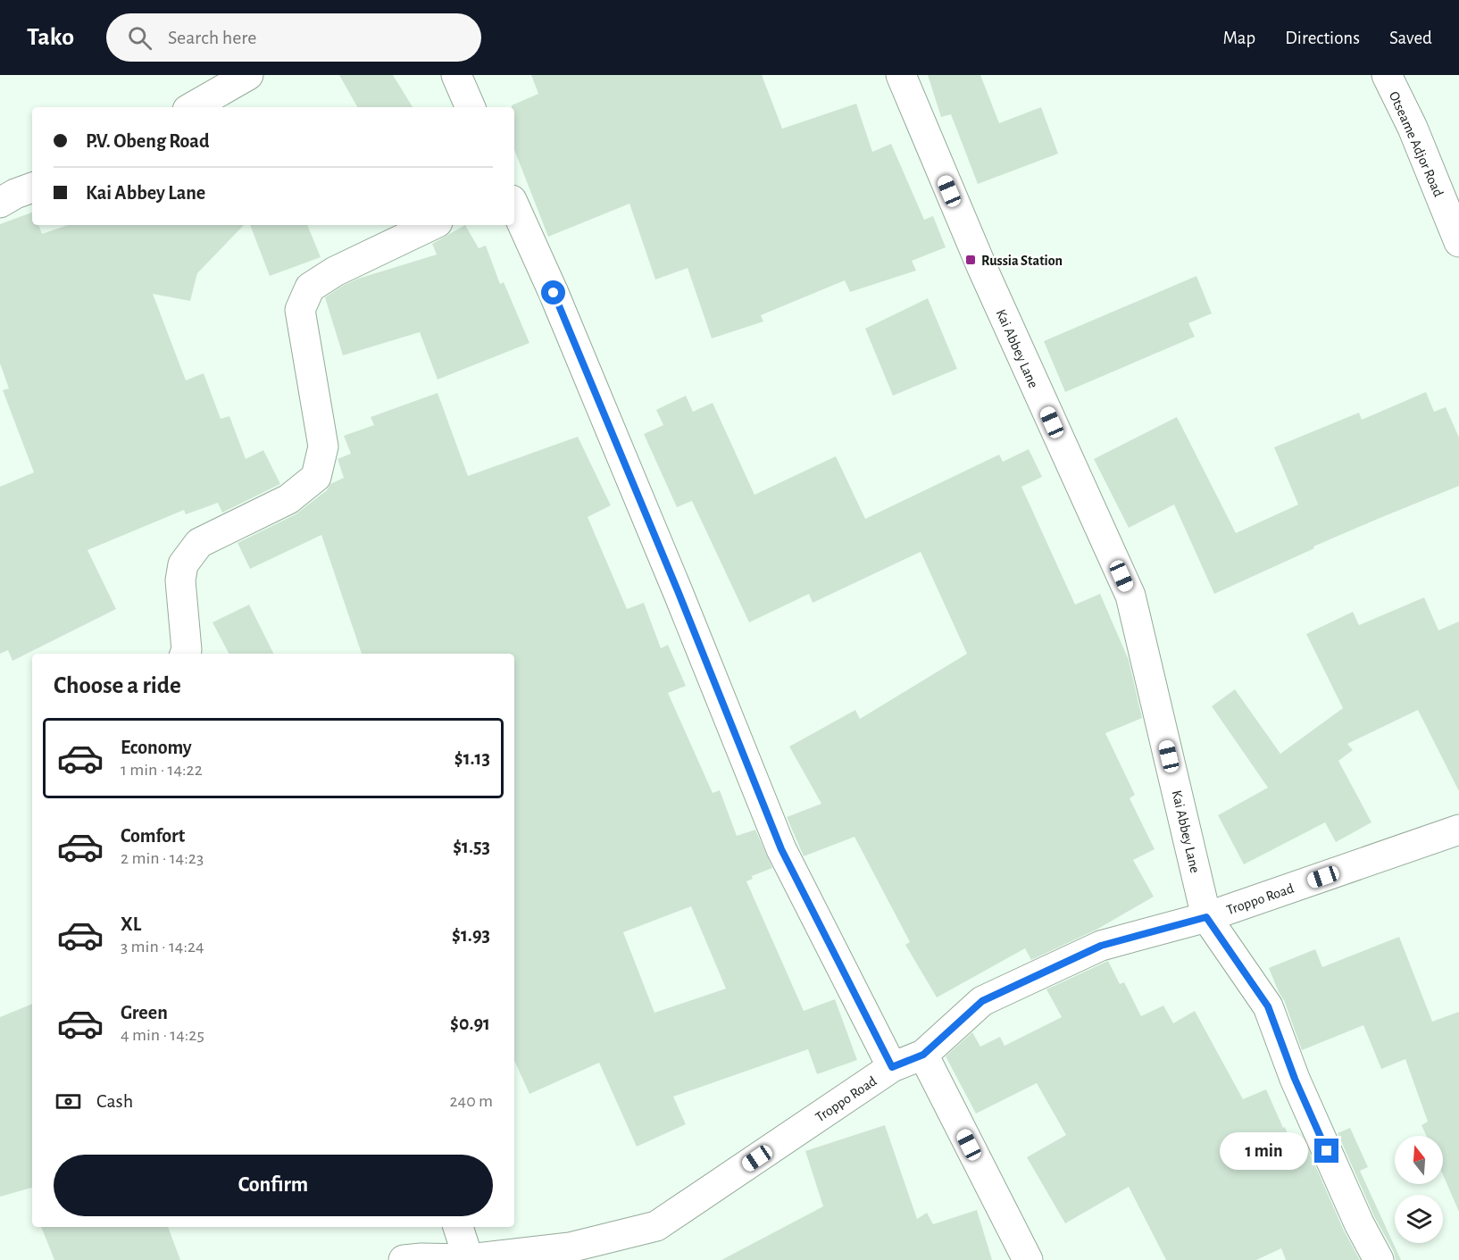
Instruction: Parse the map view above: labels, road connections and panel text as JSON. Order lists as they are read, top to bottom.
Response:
{
  "streets": {
    "street": ["Otseame Adjor Road", "Kai Abbey Lane", "Troppo Road"]
  },
  "crossings": [
    ["Kai Abbey Lane", "Troppo Road"]
  ],
  "places": {
    "transit": ["Russia Station"]
  },
  "north": "top",
  "page": {
    "header": "Tako",
    "search": "Search here",
    "nav": ["Map", "Directions", "Saved"],
    "banner": ["P.V. Obeng Road", "Kai Abbey Lane"],
    "heading": "Choose a ride",
    "list": [
      {
        "name": "Economy",
        "note": "1 min · 14:22",
        "value": "$1.13"
      },
      {
        "name": "Comfort",
        "note": "2 min · 14:23",
        "value": "$1.53"
      },
      {
        "name": "XL",
        "note": "3 min · 14:24",
        "value": "$1.93"
      },
      {
        "name": "Green",
        "note": "4 min · 14:25",
        "value": "$0.91"
      }
    ],
    "pay": ["Cash", "240 m"],
    "bubble": "1 min",
    "buttons": "Confirm"
  }
}
